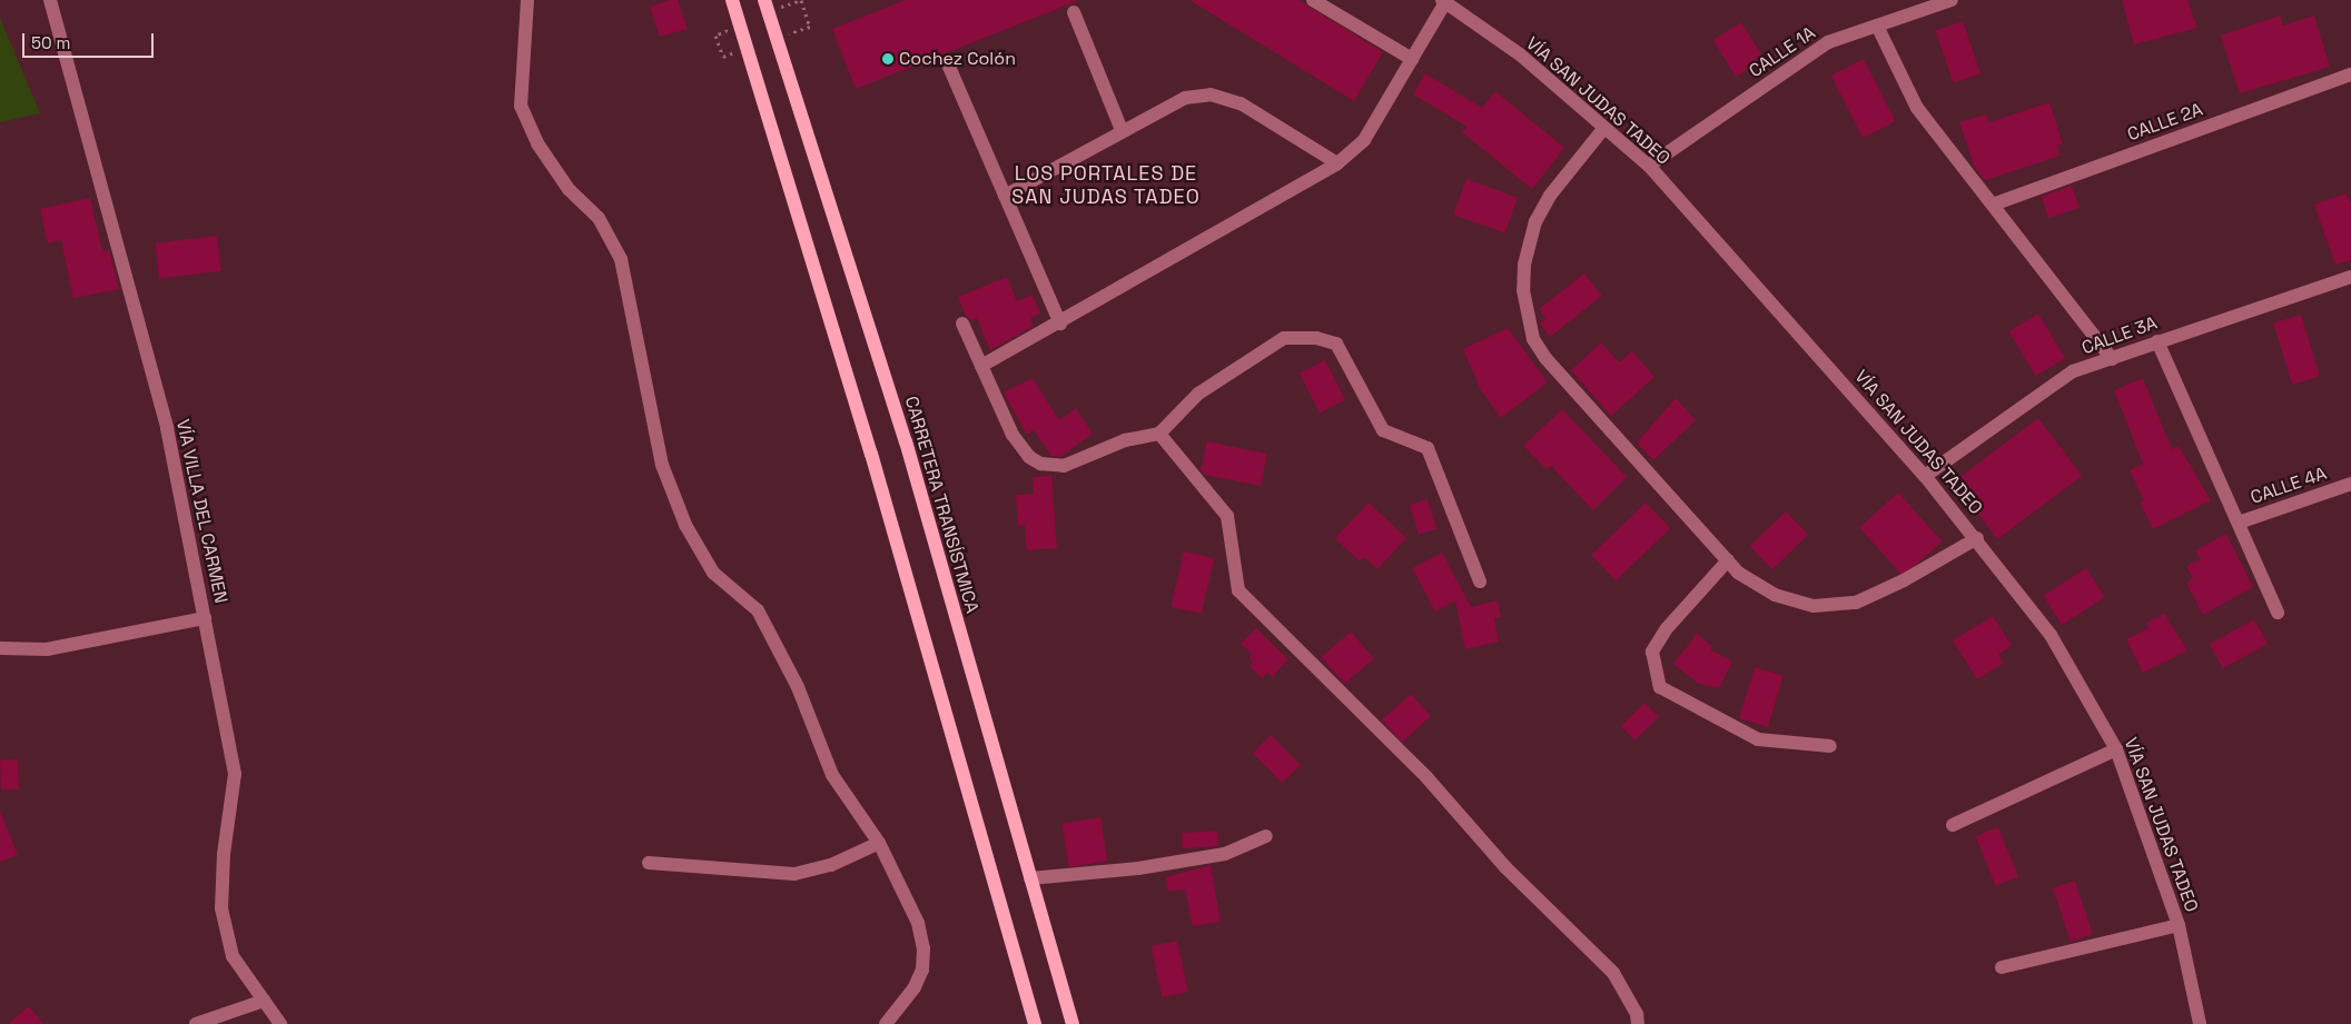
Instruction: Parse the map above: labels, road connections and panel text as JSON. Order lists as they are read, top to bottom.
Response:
{
  "streets": {
    "main road": ["CARRETERA TRANSÍSTMICA"],
    "street": [
      "CALLE 1A",
      "VÍA SAN JUDAS TADEO",
      "CALLE 2A",
      "CALLE 3A",
      "CALLE 4A",
      "VÍA VILLA DEL CARMEN"
    ]
  },
  "crossings": [
    ["CALLE 1A", "VÍA SAN JUDAS TADEO"],
    ["VÍA SAN JUDAS TADEO", "CALLE 3A"]
  ],
  "districts": ["LOS PORTALES DE SAN JUDAS TADEO"],
  "places": ["Cochez Colón"],
  "scale_bar": "50 m"
}
